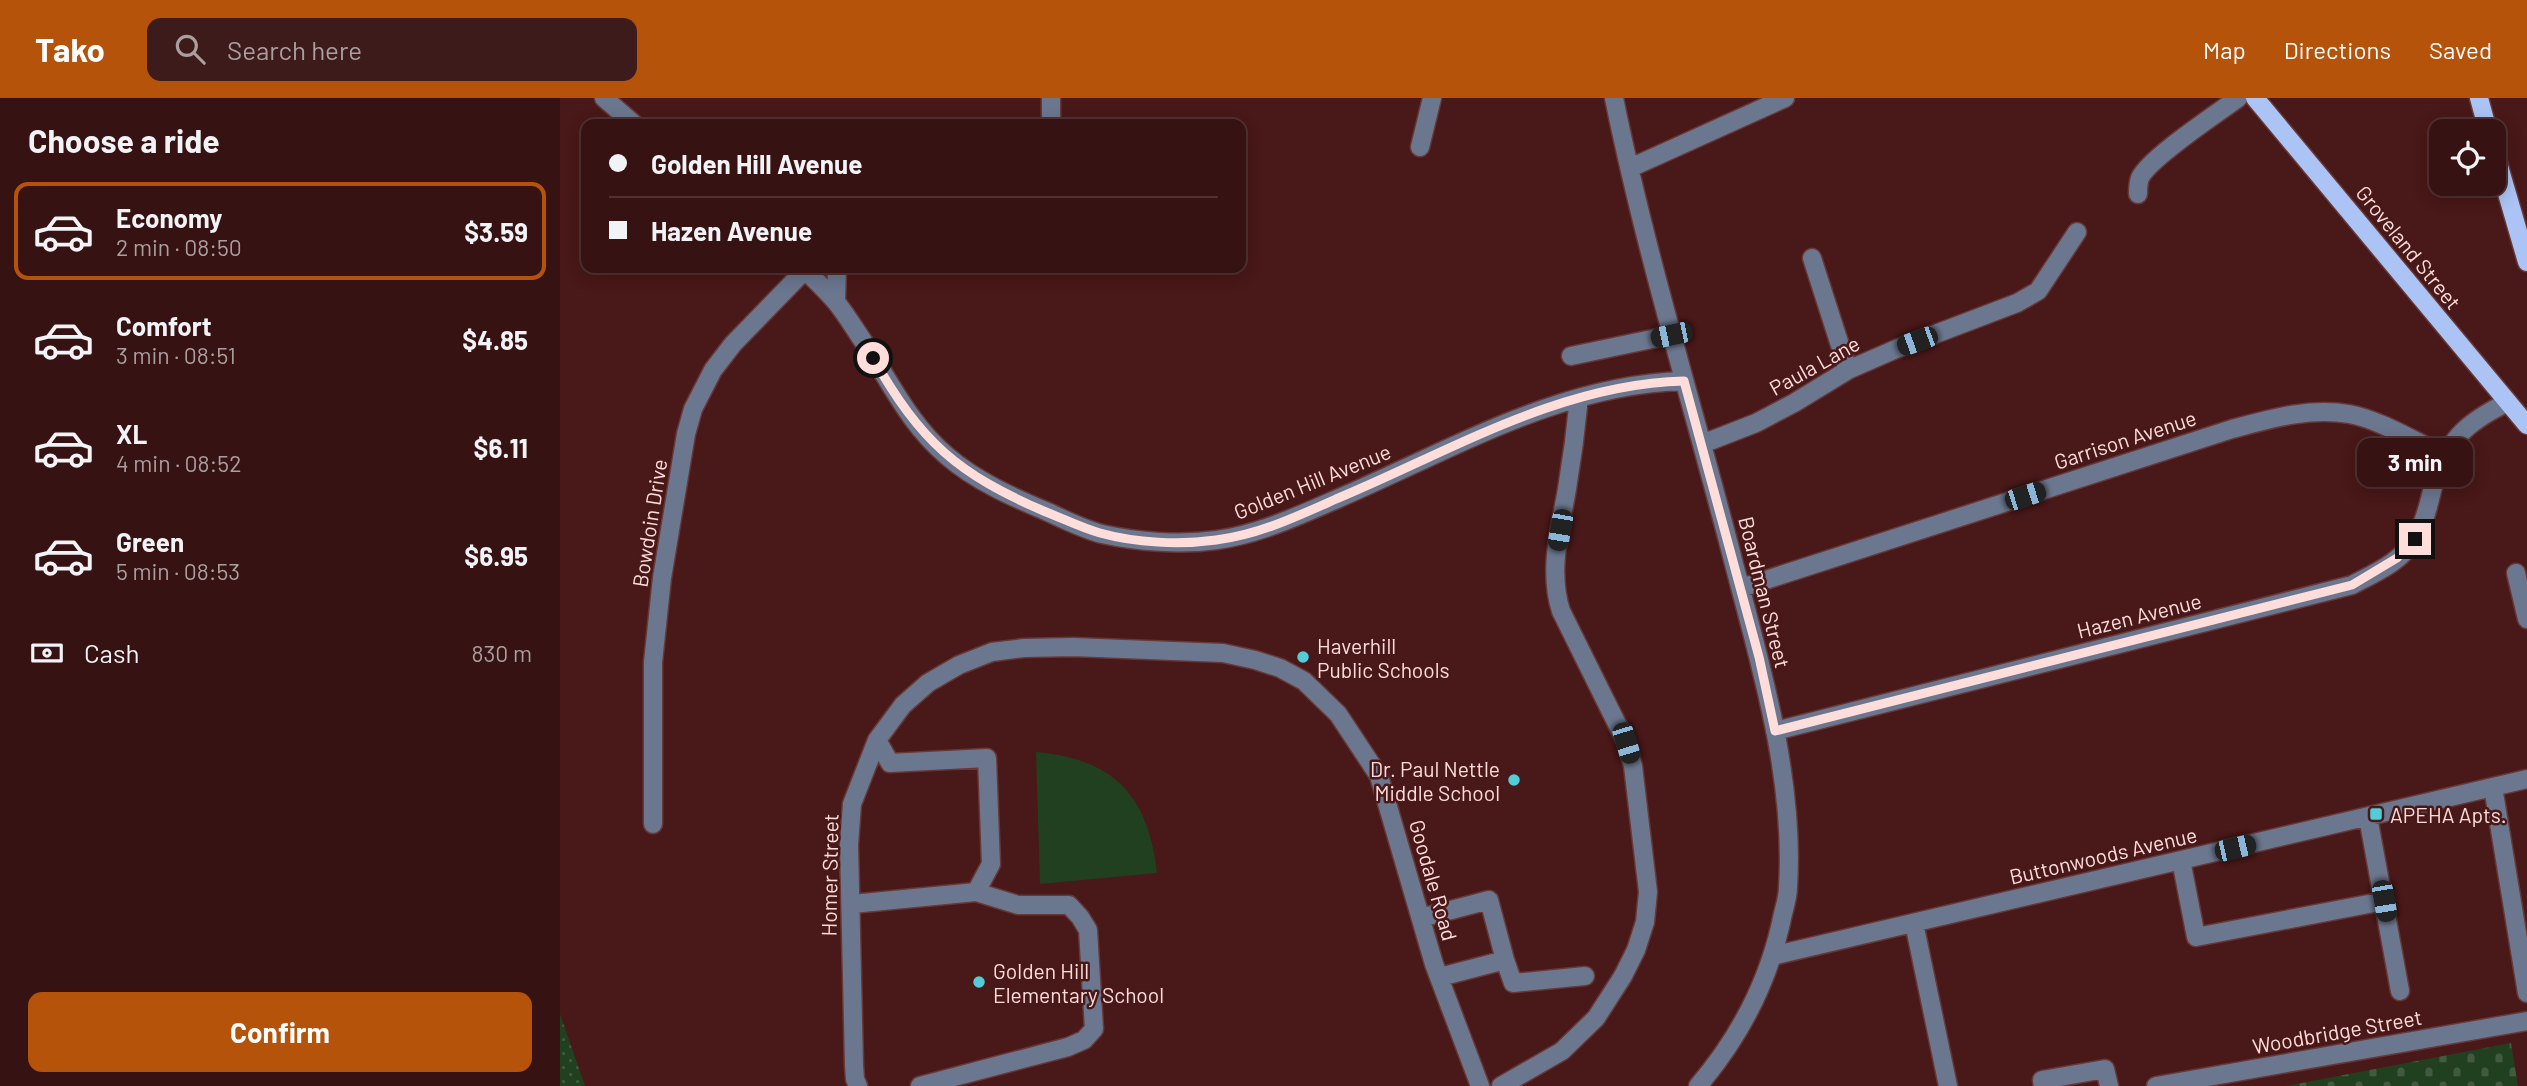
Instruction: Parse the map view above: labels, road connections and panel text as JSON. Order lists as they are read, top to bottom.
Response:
{
  "streets": {
    "main road": ["Groveland Street"],
    "street": [
      "Paula Lane",
      "Garrison Avenue",
      "Golden Hill Avenue",
      "Bowdoin Drive",
      "Boardman Street",
      "Hazen Avenue",
      "Buttonwoods Avenue",
      "Homer Street",
      "Goodale Road",
      "Woodbridge Street"
    ]
  },
  "crossings": [
    ["Paula Lane", "Boardman Street"],
    ["Garrison Avenue", "Boardman Street"],
    ["Garrison Avenue", "Hazen Avenue"],
    ["Golden Hill Avenue", "Boardman Street"],
    ["Boardman Street", "Hazen Avenue"],
    ["Boardman Street", "Buttonwoods Avenue"],
    ["Homer Street", "Goodale Road"]
  ],
  "places": {
    "other": ["Haverhill Public Schools", "Dr. Paul Nettle Middle School", "Golden Hill Elementary School"],
    "transit": ["APEHA Apts."]
  },
  "page": {
    "header": "Tako",
    "search": "Search here",
    "nav": ["Map", "Directions", "Saved"],
    "heading": "Choose a ride",
    "banner": ["Golden Hill Avenue", "Hazen Avenue"],
    "list": [
      {
        "name": "Economy",
        "note": "2 min · 08:50",
        "value": "$3.59"
      },
      {
        "name": "Comfort",
        "note": "3 min · 08:51",
        "value": "$4.85"
      },
      {
        "name": "XL",
        "note": "4 min · 08:52",
        "value": "$6.11"
      },
      {
        "name": "Green",
        "note": "5 min · 08:53",
        "value": "$6.95"
      }
    ],
    "bubble": "3 min",
    "pay": ["Cash", "830 m"],
    "buttons": "Confirm"
  }
}
